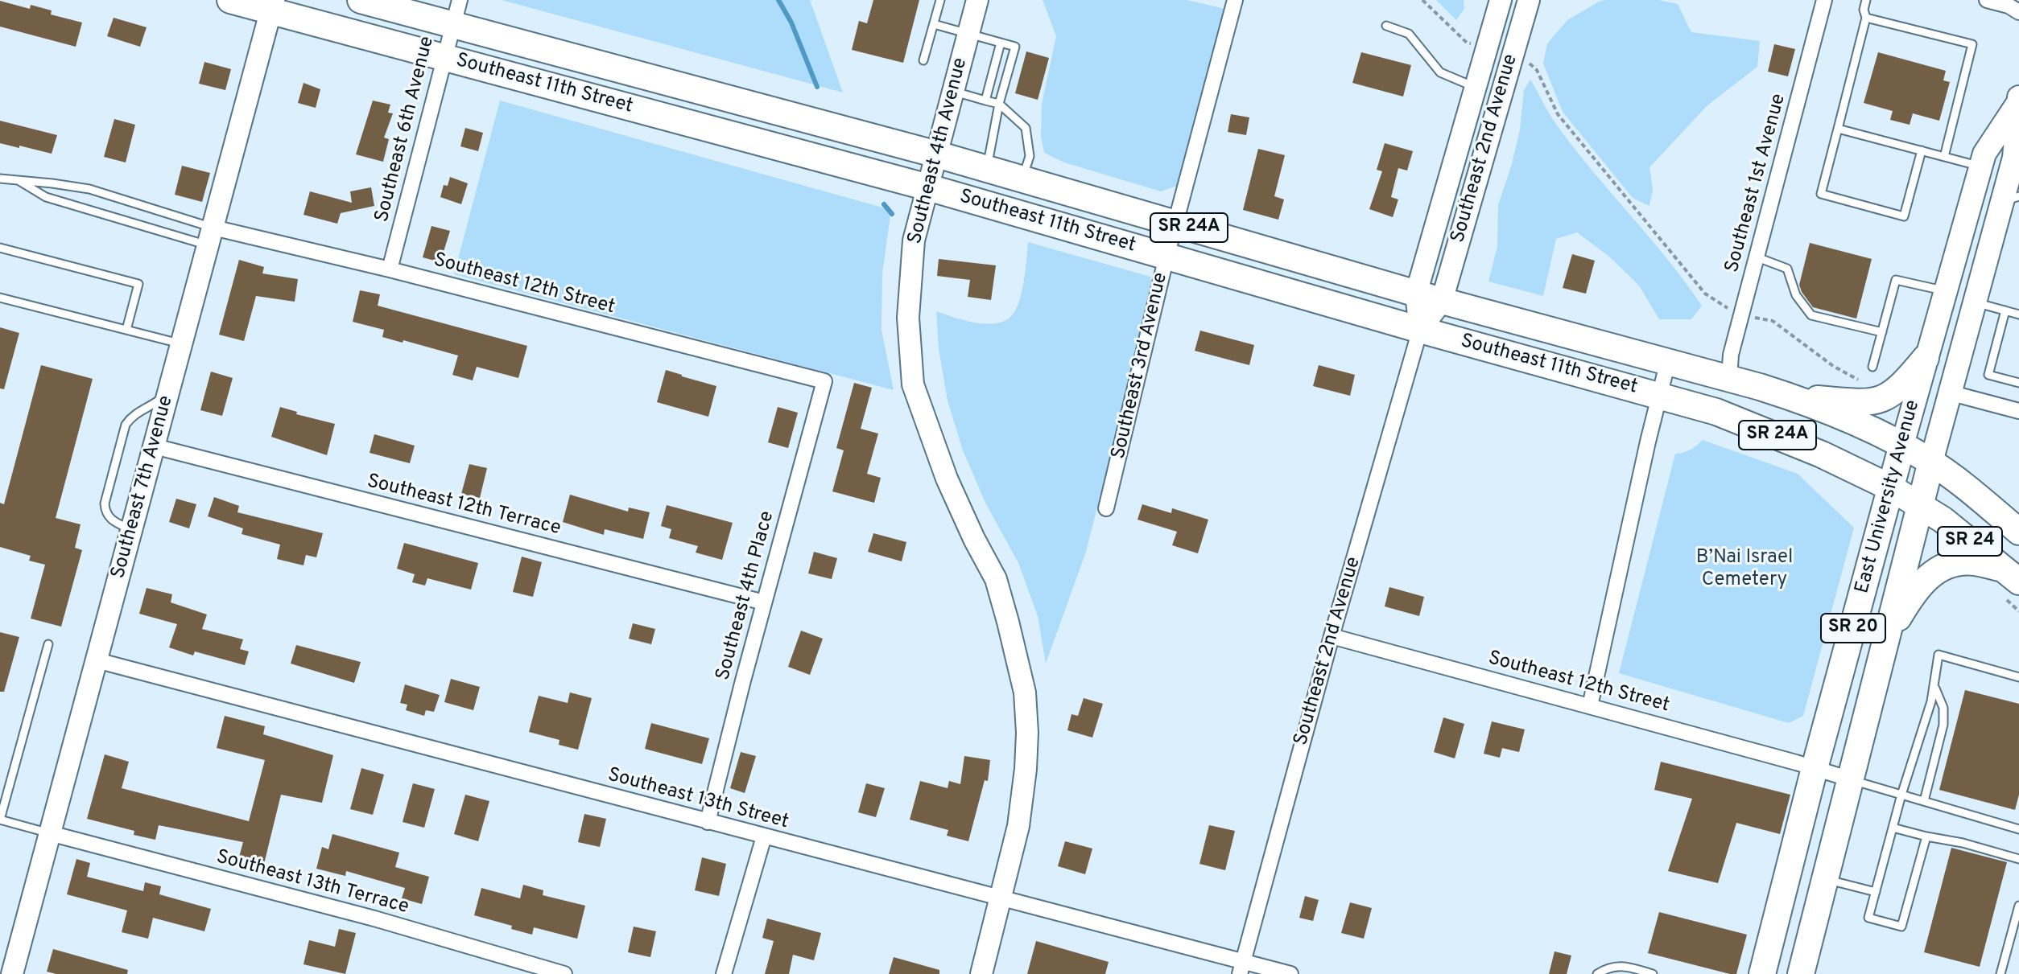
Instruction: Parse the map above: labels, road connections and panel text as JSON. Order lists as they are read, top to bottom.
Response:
{
  "streets": {
    "highway": [
      "Southeast 11th Street",
      "SR 24A",
      "East University Avenue",
      "SR 24",
      "SR 20"
    ],
    "street": [
      "Southeast 6th Avenue",
      "Southeast 2nd Avenue",
      "Southeast 4th Avenue",
      "Southeast 1st Avenue",
      "Southeast 12th Street",
      "Southeast 3rd Avenue",
      "Southeast 7th Avenue",
      "Southeast 12th Terrace",
      "Southeast 4th Place",
      "Southeast 13th Street",
      "Southeast 13th Terrace"
    ]
  },
  "crossings": [
    ["Southeast 11th Street", "Southeast 6th Avenue"],
    ["Southeast 11th Street", "Southeast 2nd Avenue"],
    ["Southeast 11th Street", "Southeast 4th Avenue"],
    ["Southeast 11th Street", "Southeast 1st Avenue"],
    ["Southeast 11th Street", "Southeast 3rd Avenue"],
    ["Southeast 11th Street", "Southeast 7th Avenue"],
    ["Southeast 11th Street", "East University Avenue"],
    ["Southeast 11th Street", "SR 24"],
    ["Southeast 6th Avenue", "Southeast 12th Street"],
    ["Southeast 2nd Avenue", "Southeast 12th Street"],
    ["Southeast 2nd Avenue", "Southeast 13th Street"],
    ["Southeast 4th Avenue", "Southeast 13th Street"],
    ["Southeast 12th Street", "Southeast 7th Avenue"],
    ["Southeast 12th Street", "East University Avenue"],
    ["Southeast 12th Street", "Southeast 4th Place"],
    ["Southeast 7th Avenue", "Southeast 12th Terrace"],
    ["Southeast 7th Avenue", "Southeast 13th Street"],
    ["Southeast 7th Avenue", "Southeast 13th Terrace"],
    ["East University Avenue", "SR 24"],
    ["Southeast 12th Terrace", "Southeast 4th Place"],
    ["Southeast 4th Place", "Southeast 13th Street"]
  ],
  "parks": ["B’Nai Israel Cemetery"]
}
